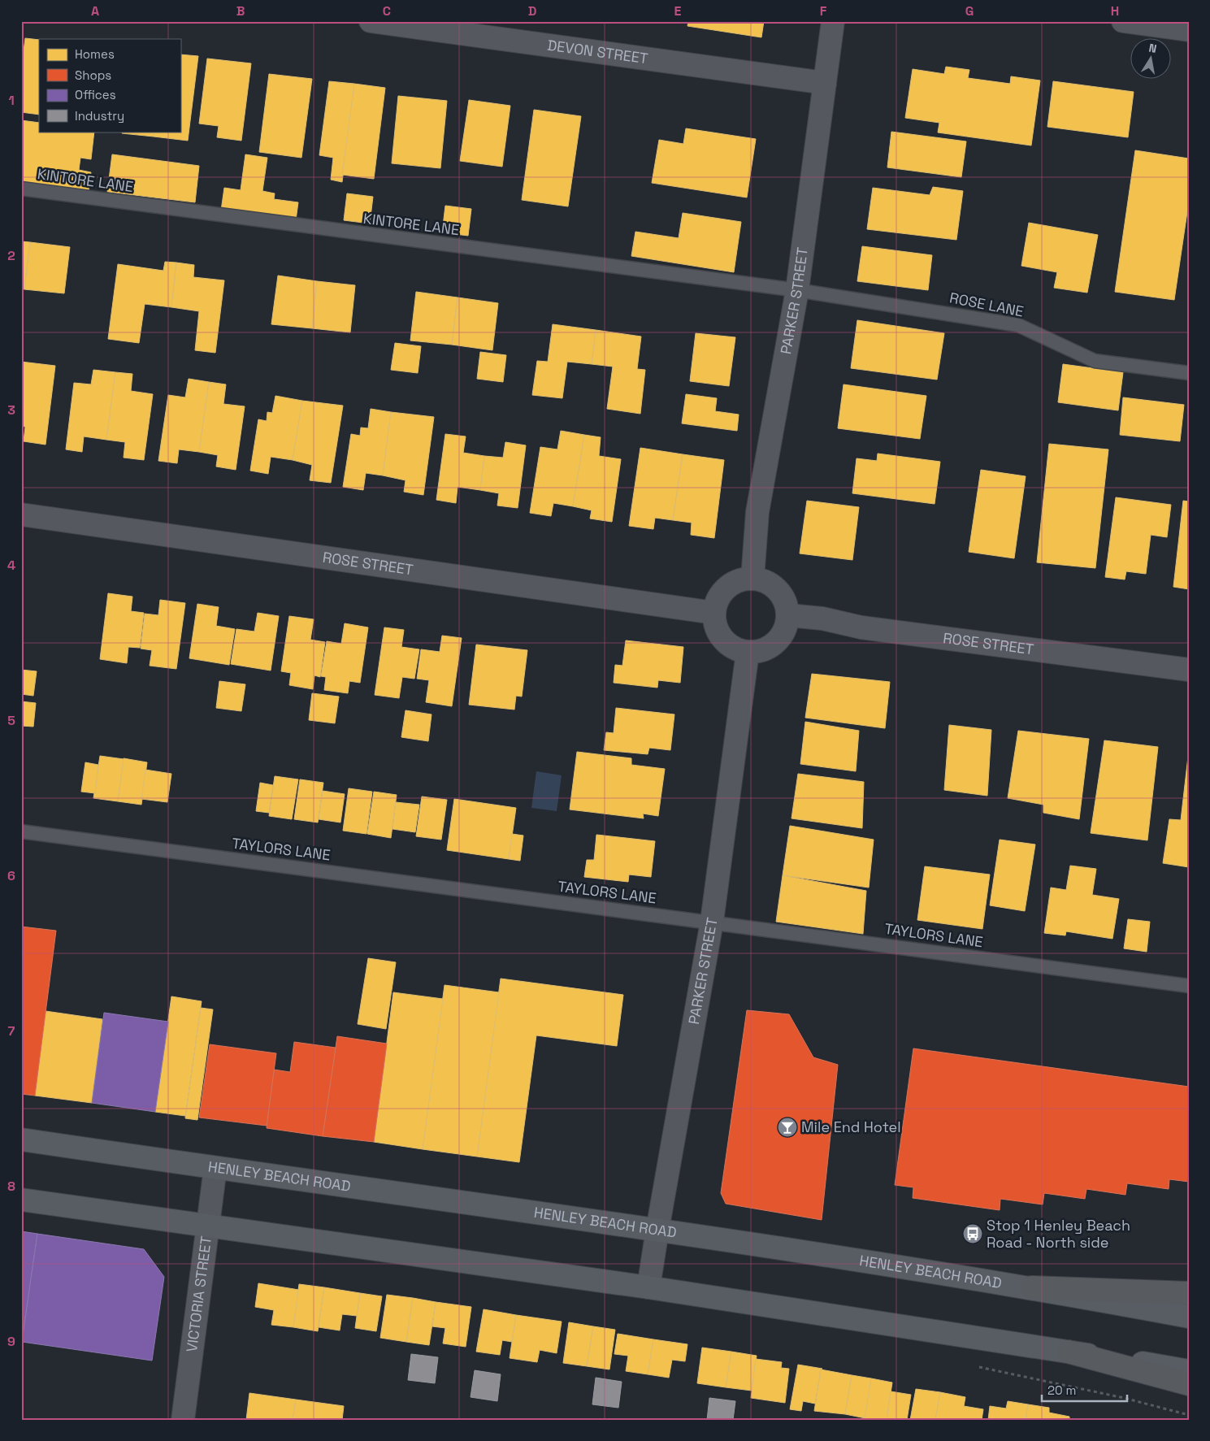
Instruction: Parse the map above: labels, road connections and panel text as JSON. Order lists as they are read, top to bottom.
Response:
{
  "streets": {
    "main road": ["HENLEY BEACH ROAD"],
    "street": [
      "DEVON STREET",
      "PARKER STREET",
      "ROSE STREET",
      "VICTORIA STREET"
    ],
    "lane": ["KINTORE LANE", "ROSE LANE", "TAYLORS LANE"]
  },
  "crossings": [
    ["DEVON STREET", "PARKER STREET"],
    ["KINTORE LANE", "PARKER STREET"],
    ["KINTORE LANE", "ROSE LANE"],
    ["PARKER STREET", "ROSE LANE"],
    ["PARKER STREET", "ROSE STREET"],
    ["PARKER STREET", "TAYLORS LANE"],
    ["PARKER STREET", "HENLEY BEACH ROAD"],
    ["HENLEY BEACH ROAD", "VICTORIA STREET"]
  ],
  "places": {
    "bar": ["Mile End Hotel"],
    "bus stop": ["Stop 1 Henley Beach Road - North side"]
  },
  "legend": [
    "Homes",
    "Shops",
    "Offices",
    "Industry"
  ],
  "scale_bar": "20 m",
  "north": "top",
  "grid": {
    "columns": [
      "A",
      "B",
      "C",
      "D",
      "E",
      "F",
      "G",
      "H"
    ],
    "rows": [
      "1",
      "2",
      "3",
      "4",
      "5",
      "6",
      "7",
      "8",
      "9"
    ]
  }
}
